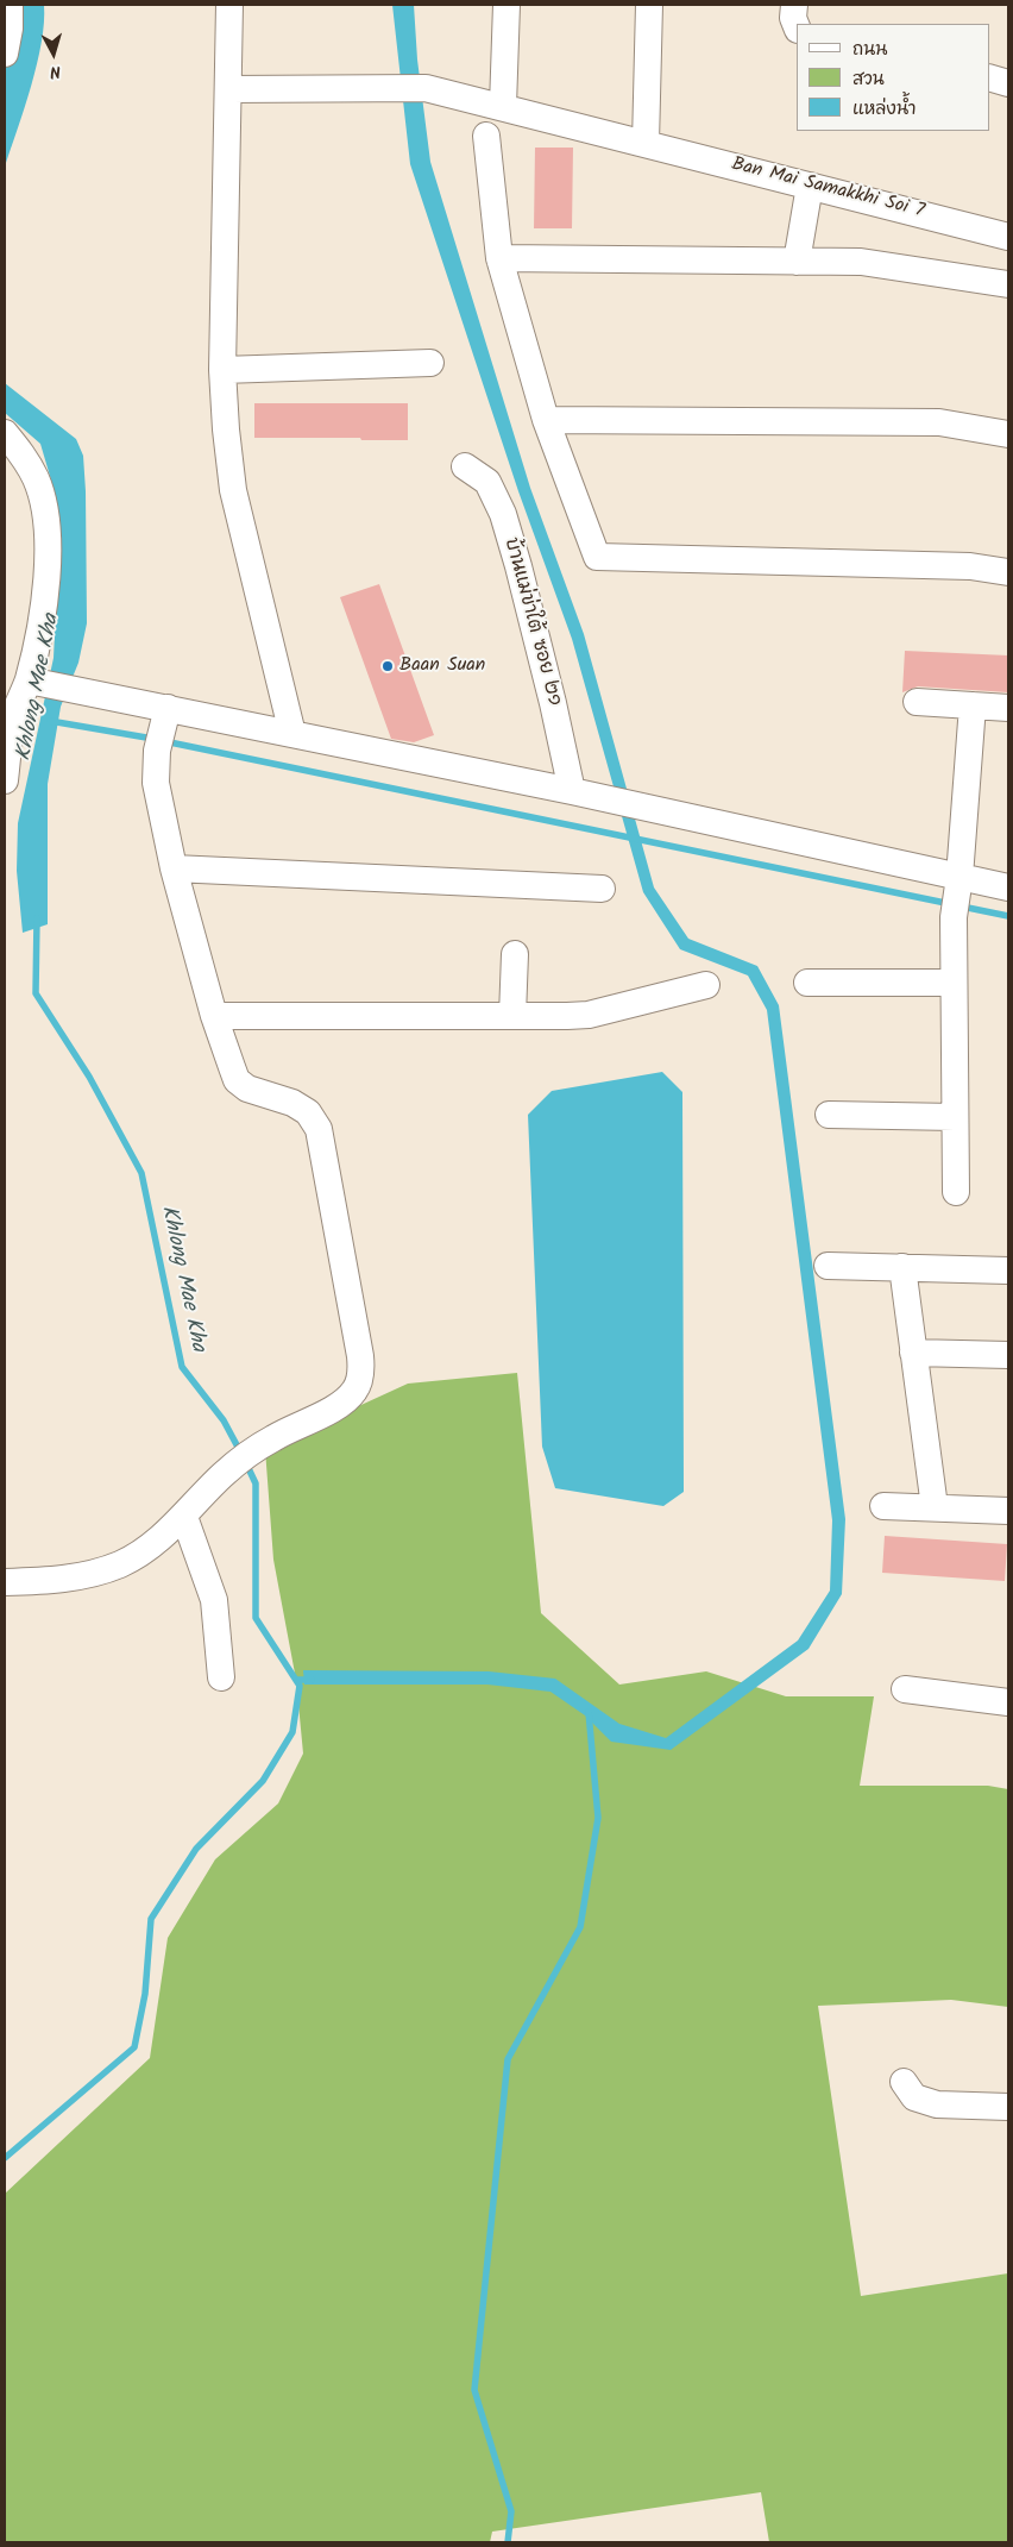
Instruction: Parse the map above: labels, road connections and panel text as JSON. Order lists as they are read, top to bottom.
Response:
{
  "streets": {
    "street": ["Ban Mai Samakkhi Soi 7", "บ้านแม่ข่าใต้ ซอย ๒๑"]
  },
  "water": ["Khlong Mae Kha"],
  "places": ["Baan Suan"],
  "legend": ["ถนน", "สวน", "แหล่งน้ำ"],
  "north": "bottom"
}
